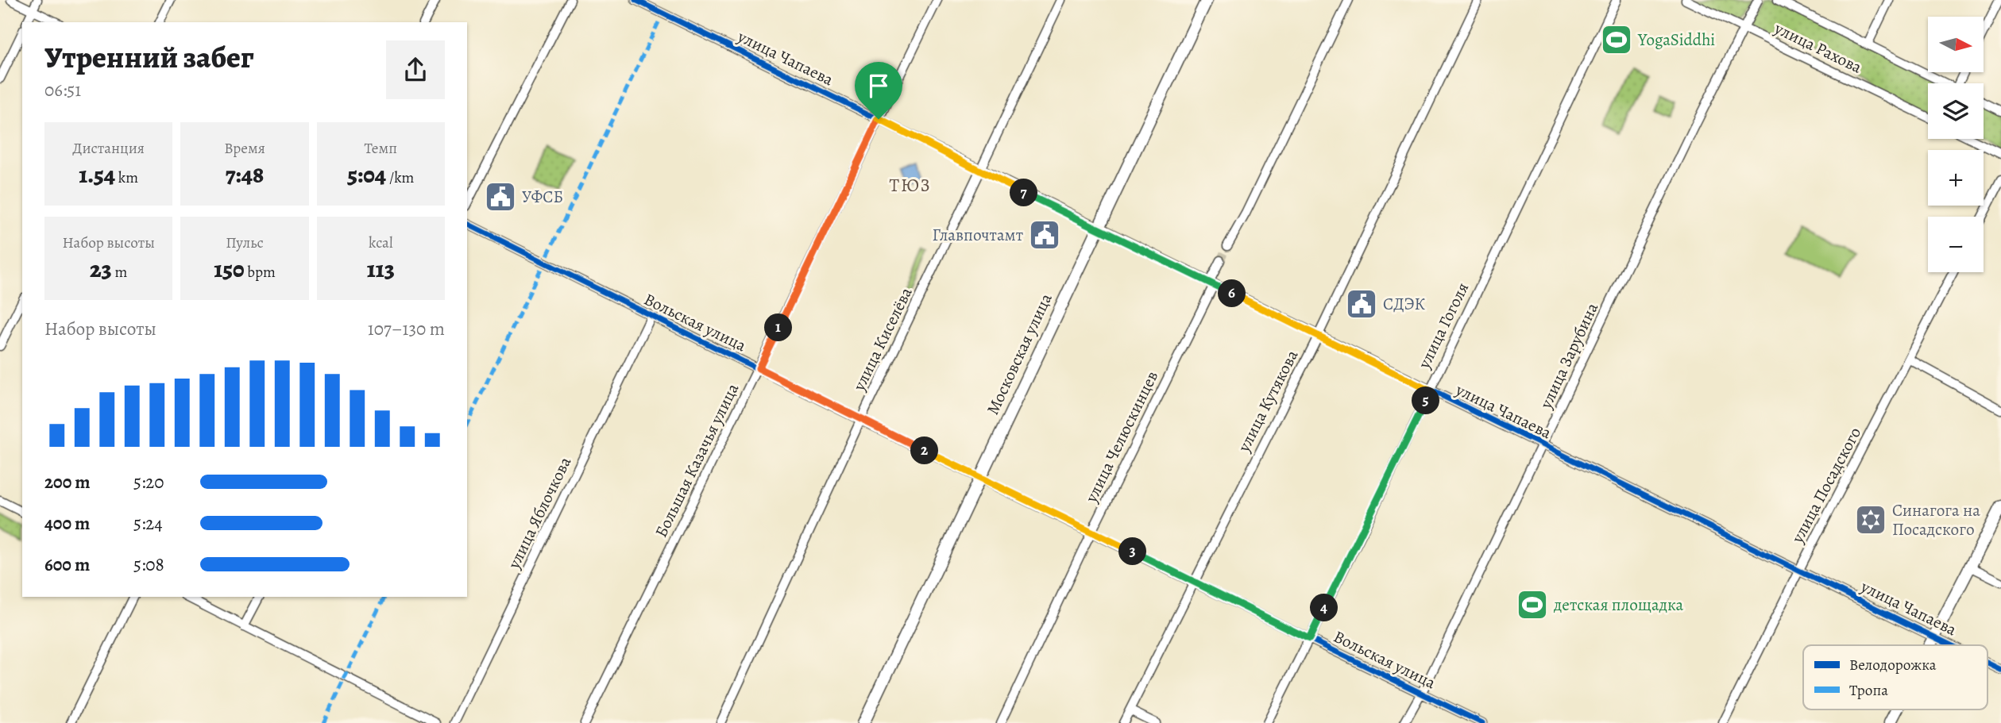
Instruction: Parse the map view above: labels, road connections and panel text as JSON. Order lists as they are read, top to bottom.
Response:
{
  "streets": {
    "main road": ["Московская улица"],
    "street": [
      "улица Рахова",
      "улица Чапаева",
      "Вольская улица",
      "улица Гоголя",
      "улица Киселёва",
      "улица Зарубина",
      "улица Кутякова",
      "улица Челюскинцев",
      "Большая Казачья улица",
      "улица Посадского",
      "улица Яблочкова"
    ]
  },
  "crossings": [
    ["улица Рахова", "улица Зарубина"],
    ["улица Чапаева", "улица Гоголя"],
    ["улица Чапаева", "улица Киселёва"],
    ["улица Чапаева", "Московская улица"],
    ["улица Чапаева", "улица Зарубина"],
    ["улица Чапаева", "улица Кутякова"],
    ["улица Чапаева", "улица Челюскинцев"],
    ["улица Чапаева", "Большая Казачья улица"],
    ["улица Чапаева", "улица Посадского"],
    ["Вольская улица", "улица Гоголя"],
    ["Вольская улица", "улица Киселёва"],
    ["Вольская улица", "Московская улица"],
    ["Вольская улица", "улица Зарубина"],
    ["Вольская улица", "улица Кутякова"],
    ["Вольская улица", "улица Челюскинцев"],
    ["Вольская улица", "Большая Казачья улица"],
    ["Вольская улица", "улица Яблочкова"]
  ],
  "districts": ["ТЮЗ"],
  "places": {
    "sports": ["YogaSiddhi", "детская площадка"],
    "public building": ["УФСБ", "Главпочтамт", "СДЭК"],
    "synagogue": ["Синагога на Посадского"]
  },
  "legend": ["Велодорожка", "Тропа"],
  "north": "right",
  "page": {
    "map_buttons": ["+", "−"],
    "heading": ["Утренний забег", "06:51"],
    "stats": [
      ["Дистанция", "1.54 km"],
      ["Время", "7:48"],
      ["Темп", "5:04 /km"],
      ["Набор высоты", "23 m"],
      ["Пульс", "150 bpm"],
      ["kcal", "113"]
    ],
    "pins": [
      "7",
      "6",
      "1",
      "5",
      "2",
      "3",
      "4"
    ],
    "chart": ["Набор высоты", "107–130 m"],
    "list": [
      {
        "name": "200 m",
        "note": "5:20"
      },
      {
        "name": "400 m",
        "note": "5:24"
      },
      {
        "name": "600 m",
        "note": "5:08"
      }
    ]
  }
}
